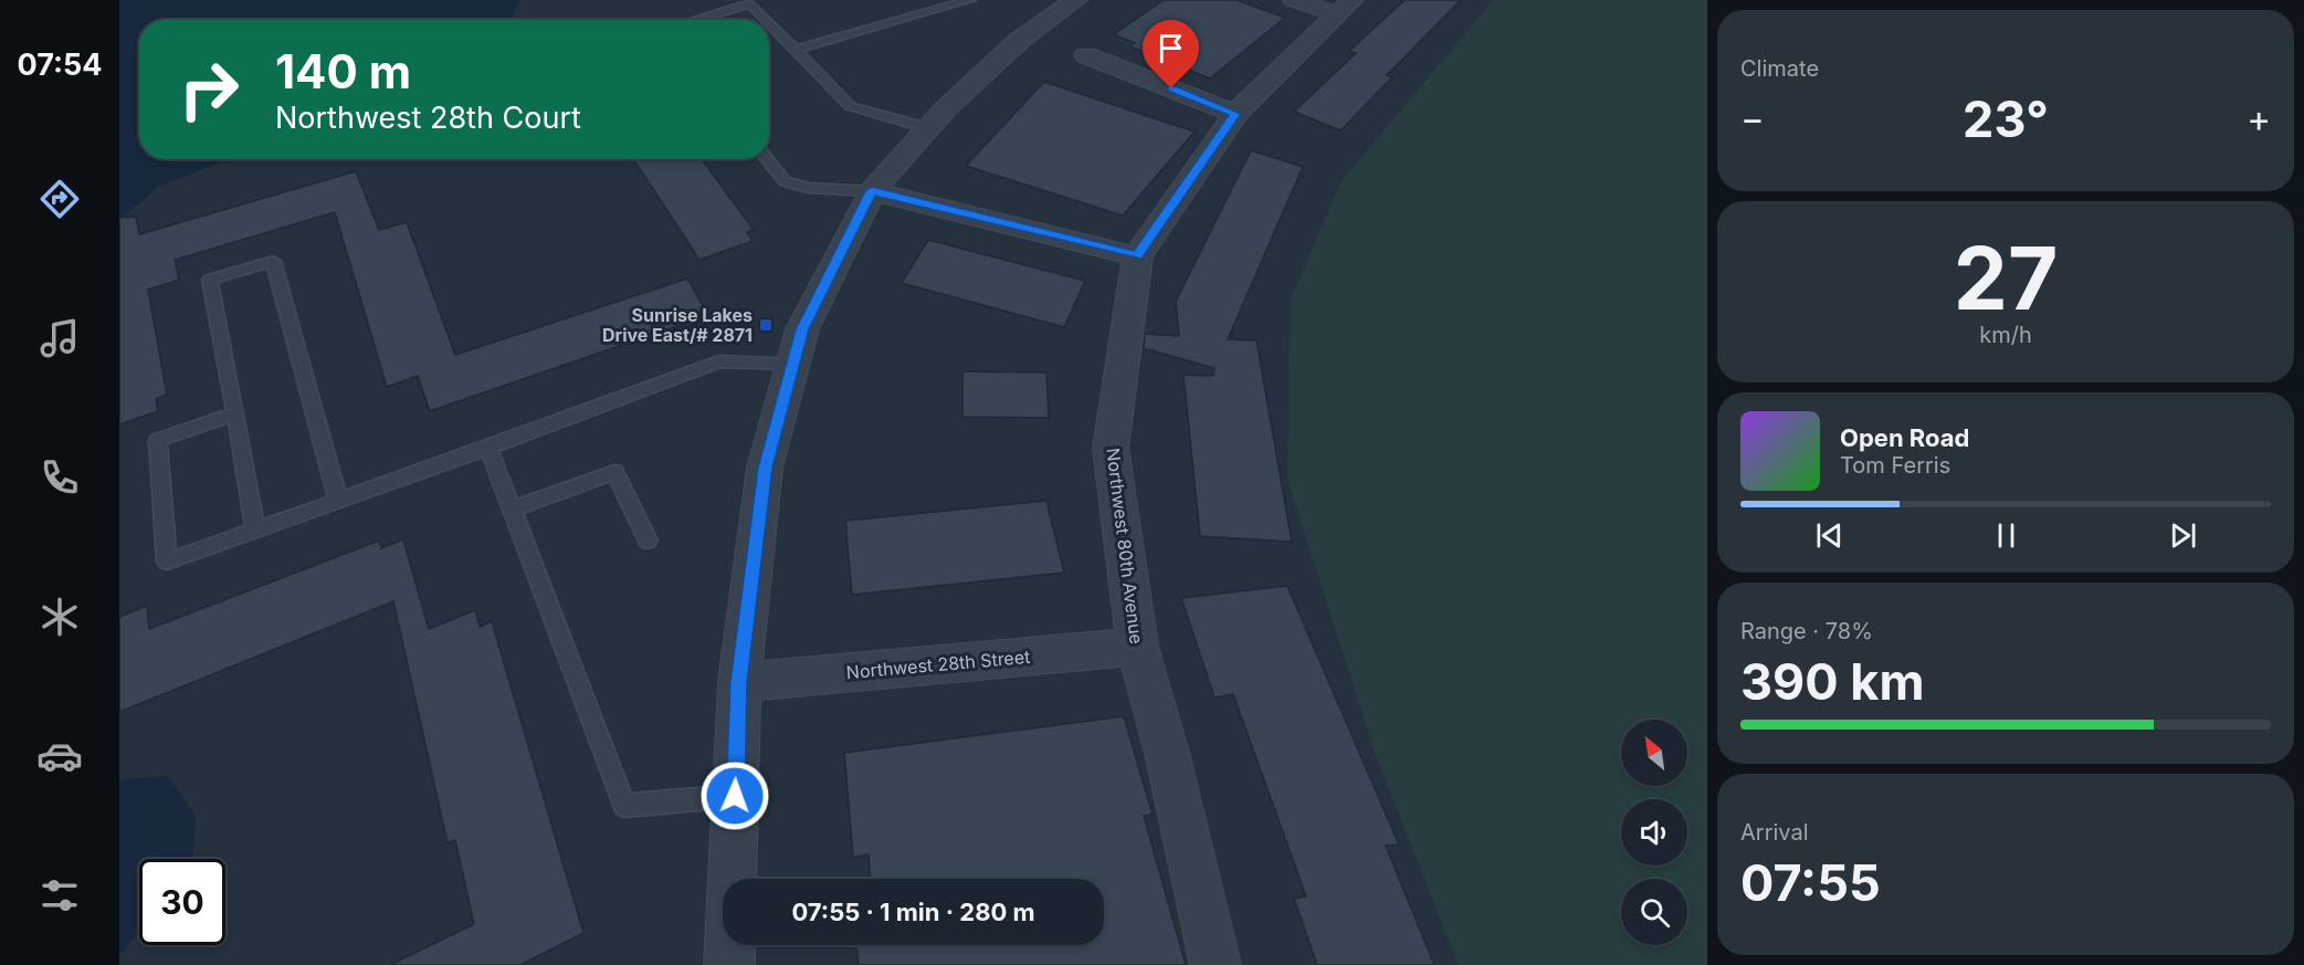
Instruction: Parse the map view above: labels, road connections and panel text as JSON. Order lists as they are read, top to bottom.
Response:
{
  "streets": {
    "street": ["Northwest 80th Avenue", "Northwest 28th Street"]
  },
  "crossings": [
    ["Northwest 80th Avenue", "Northwest 28th Street"]
  ],
  "places": {
    "transit": ["Sunrise Lakes Drive East/# 2871"]
  },
  "north": "top left",
  "page": {
    "tabs": "07:54",
    "tile": [
      "Climate",
      ["27", "km/h"],
      ["Range · 78%", "390 km"],
      ["Arrival", "07:55"]
    ],
    "turn": ["140 m", "Northwest 28th Court"],
    "heat": ["−", "23°", "+"],
    "song": ["Open Road", "Tom Ferris"],
    "limit": "30",
    "trip": "07:55 · 1 min · 280 m"
  }
}
